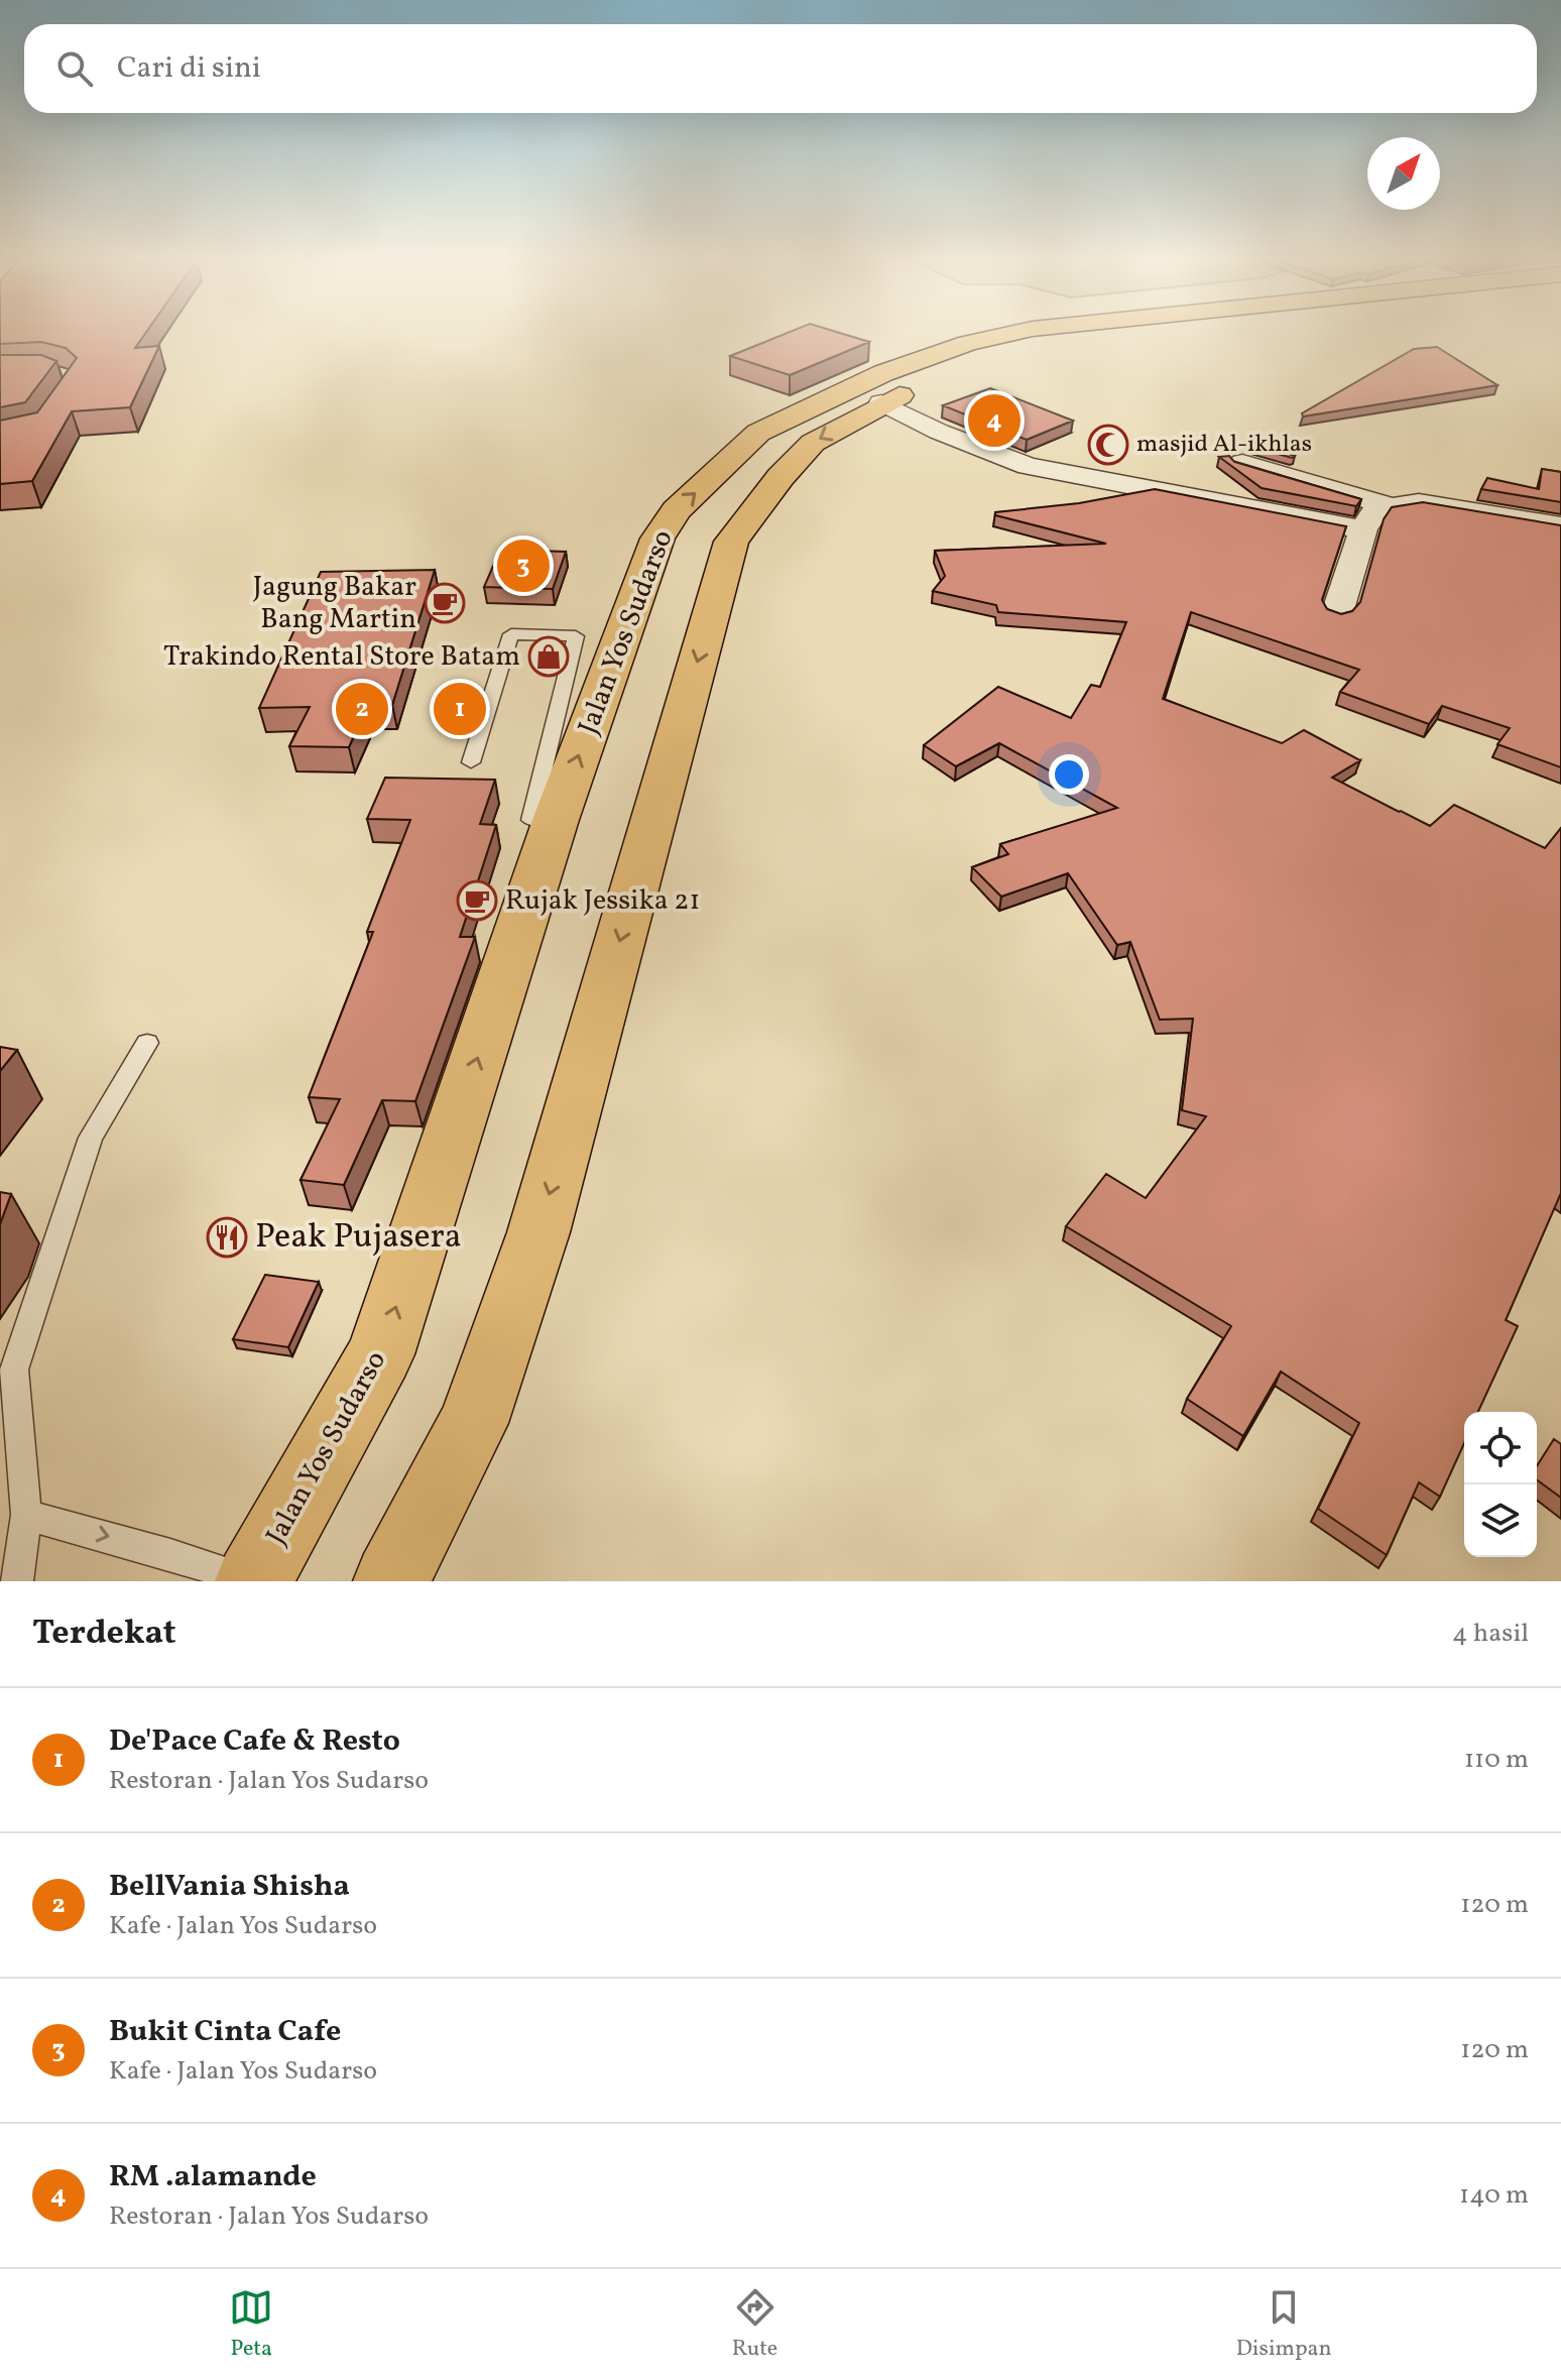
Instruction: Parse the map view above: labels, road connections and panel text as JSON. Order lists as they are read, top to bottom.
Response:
{
  "streets": {
    "main road": ["Jalan Yos Sudarso"]
  },
  "places": {
    "mosque": ["masjid Al-ikhlas"],
    "cafe": ["Jagung Bakar Bang Martin", "Rujak Jessika 21"],
    "shop": ["Trakindo Rental Store Batam"],
    "restaurant": ["Peak Pujasera"]
  },
  "north": "top right",
  "page": {
    "search": "Cari di sini",
    "pins": [
      "4",
      "3",
      "1",
      "2"
    ],
    "heading": ["Terdekat", "4 hasil"],
    "list": [
      {
        "mark": "1",
        "name": "De'Pace Cafe & Resto",
        "note": "Restoran · Jalan Yos Sudarso",
        "value": "110 m"
      },
      {
        "mark": "2",
        "name": "BellVania Shisha",
        "note": "Kafe · Jalan Yos Sudarso",
        "value": "120 m"
      },
      {
        "mark": "3",
        "name": "Bukit Cinta Cafe",
        "note": "Kafe · Jalan Yos Sudarso",
        "value": "120 m"
      },
      {
        "mark": "4",
        "name": "RM .alamande",
        "note": "Restoran · Jalan Yos Sudarso",
        "value": "140 m"
      }
    ],
    "nav": ["Peta", "Rute", "Disimpan"]
  }
}
